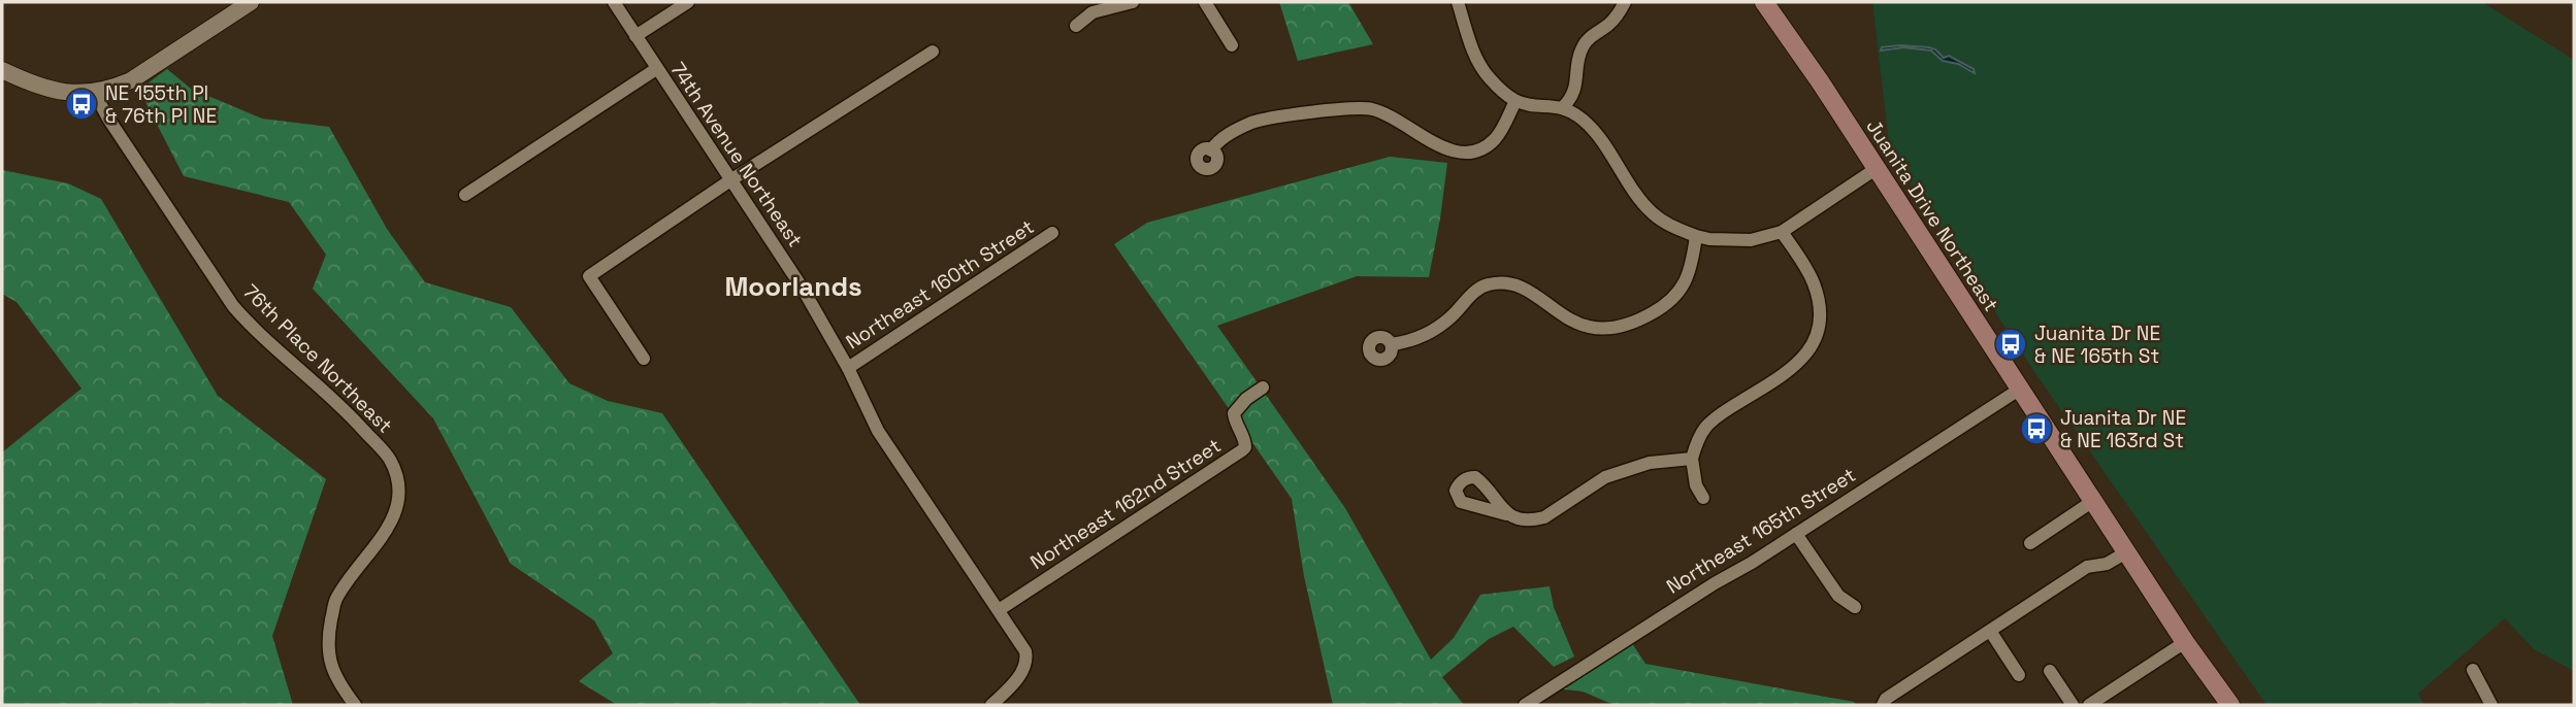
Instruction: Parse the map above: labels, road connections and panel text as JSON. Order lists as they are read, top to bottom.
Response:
{
  "streets": {
    "main road": ["Juanita Drive Northeast"],
    "street": [
      "74th Avenue Northeast",
      "Northeast 160th Street",
      "76th Place Northeast",
      "Northeast 162nd Street",
      "Northeast 165th Street"
    ]
  },
  "crossings": [
    ["74th Avenue Northeast", "Northeast 160th Street"],
    ["74th Avenue Northeast", "Northeast 162nd Street"],
    ["Juanita Drive Northeast", "Northeast 165th Street"]
  ],
  "districts": ["Moorlands"],
  "places": {
    "bus stop": ["NE 155th Pl & 76th Pl NE", "Juanita Dr NE & NE 165th St", "Juanita Dr NE & NE 163rd St"]
  }
}
